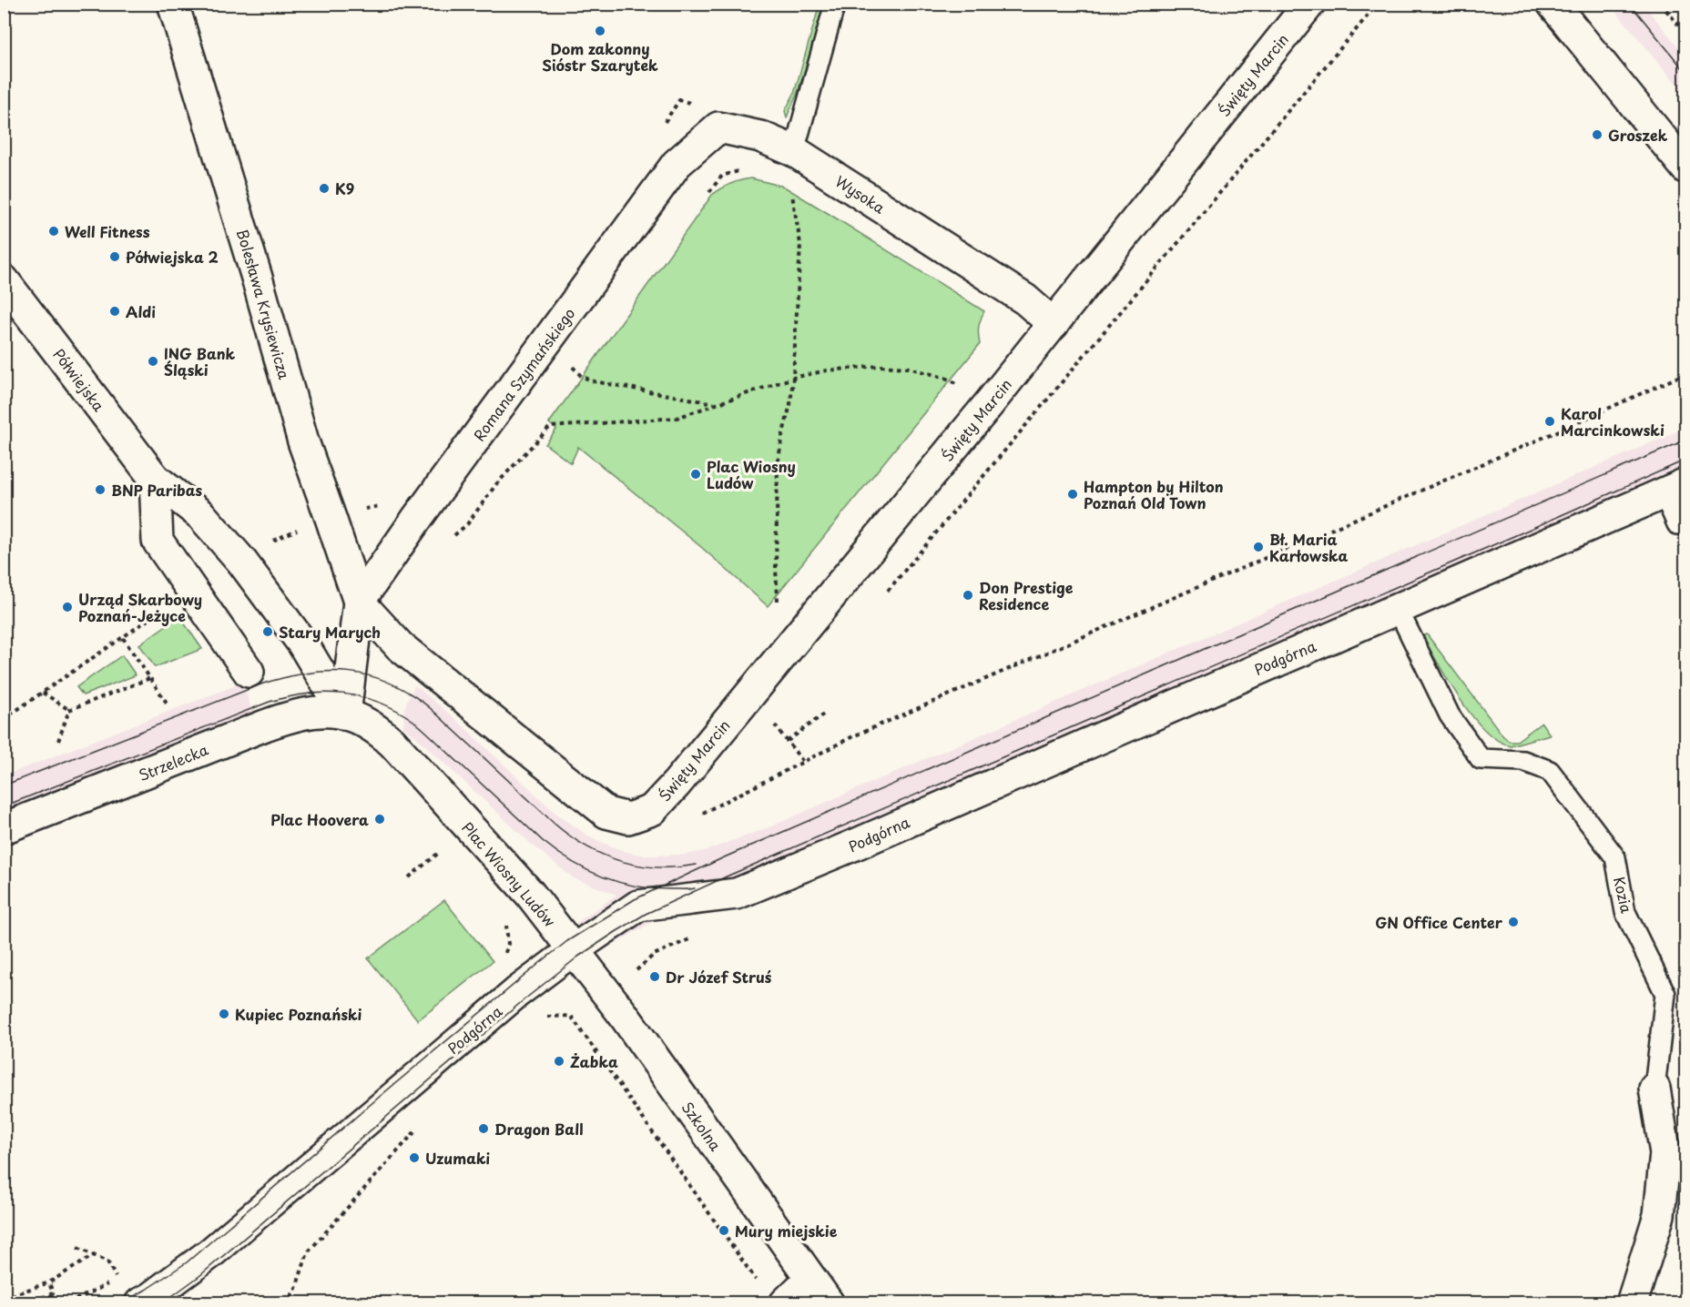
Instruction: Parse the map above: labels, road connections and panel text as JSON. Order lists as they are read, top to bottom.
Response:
{
  "streets": {
    "street": [
      "Święty Marcin",
      "Wysoka",
      "Bolesława Krysiewicza",
      "Romana Szymańskiego",
      "Półwiejska",
      "Podgórna",
      "Strzelecka",
      "Plac Wiosny Ludów",
      "Kozia",
      "Szkolna"
    ]
  },
  "crossings": [
    ["Święty Marcin", "Wysoka"],
    ["Święty Marcin", "Bolesława Krysiewicza"],
    ["Święty Marcin", "Romana Szymańskiego"],
    ["Wysoka", "Romana Szymańskiego"],
    ["Bolesława Krysiewicza", "Romana Szymańskiego"],
    ["Romana Szymańskiego", "Półwiejska"],
    ["Romana Szymańskiego", "Strzelecka"],
    ["Romana Szymańskiego", "Plac Wiosny Ludów"],
    ["Półwiejska", "Strzelecka"],
    ["Półwiejska", "Plac Wiosny Ludów"],
    ["Podgórna", "Plac Wiosny Ludów"],
    ["Podgórna", "Kozia"],
    ["Podgórna", "Szkolna"],
    ["Strzelecka", "Plac Wiosny Ludów"],
    ["Plac Wiosny Ludów", "Szkolna"]
  ],
  "places": [
    "Dom zakonny Sióstr Szarytek",
    "Groszek",
    "K9",
    "Well Fitness",
    "Półwiejska 2",
    "Aldi",
    "ING Bank Śląski",
    "Karol Marcinkowski",
    "Plac Wiosny Ludów",
    "BNP Paribas",
    "Hampton by Hilton Poznań Old Town",
    "Bł. Maria Karłowska",
    "Don Prestige Residence",
    "Urząd Skarbowy Poznań-Jeżyce",
    "Stary Marych",
    "Plac Hoovera",
    "GN Office Center",
    "Dr Józef Struś",
    "Kupiec Poznański",
    "Żabka",
    "Dragon Ball",
    "Uzumaki",
    "Mury miejskie"
  ]
}
